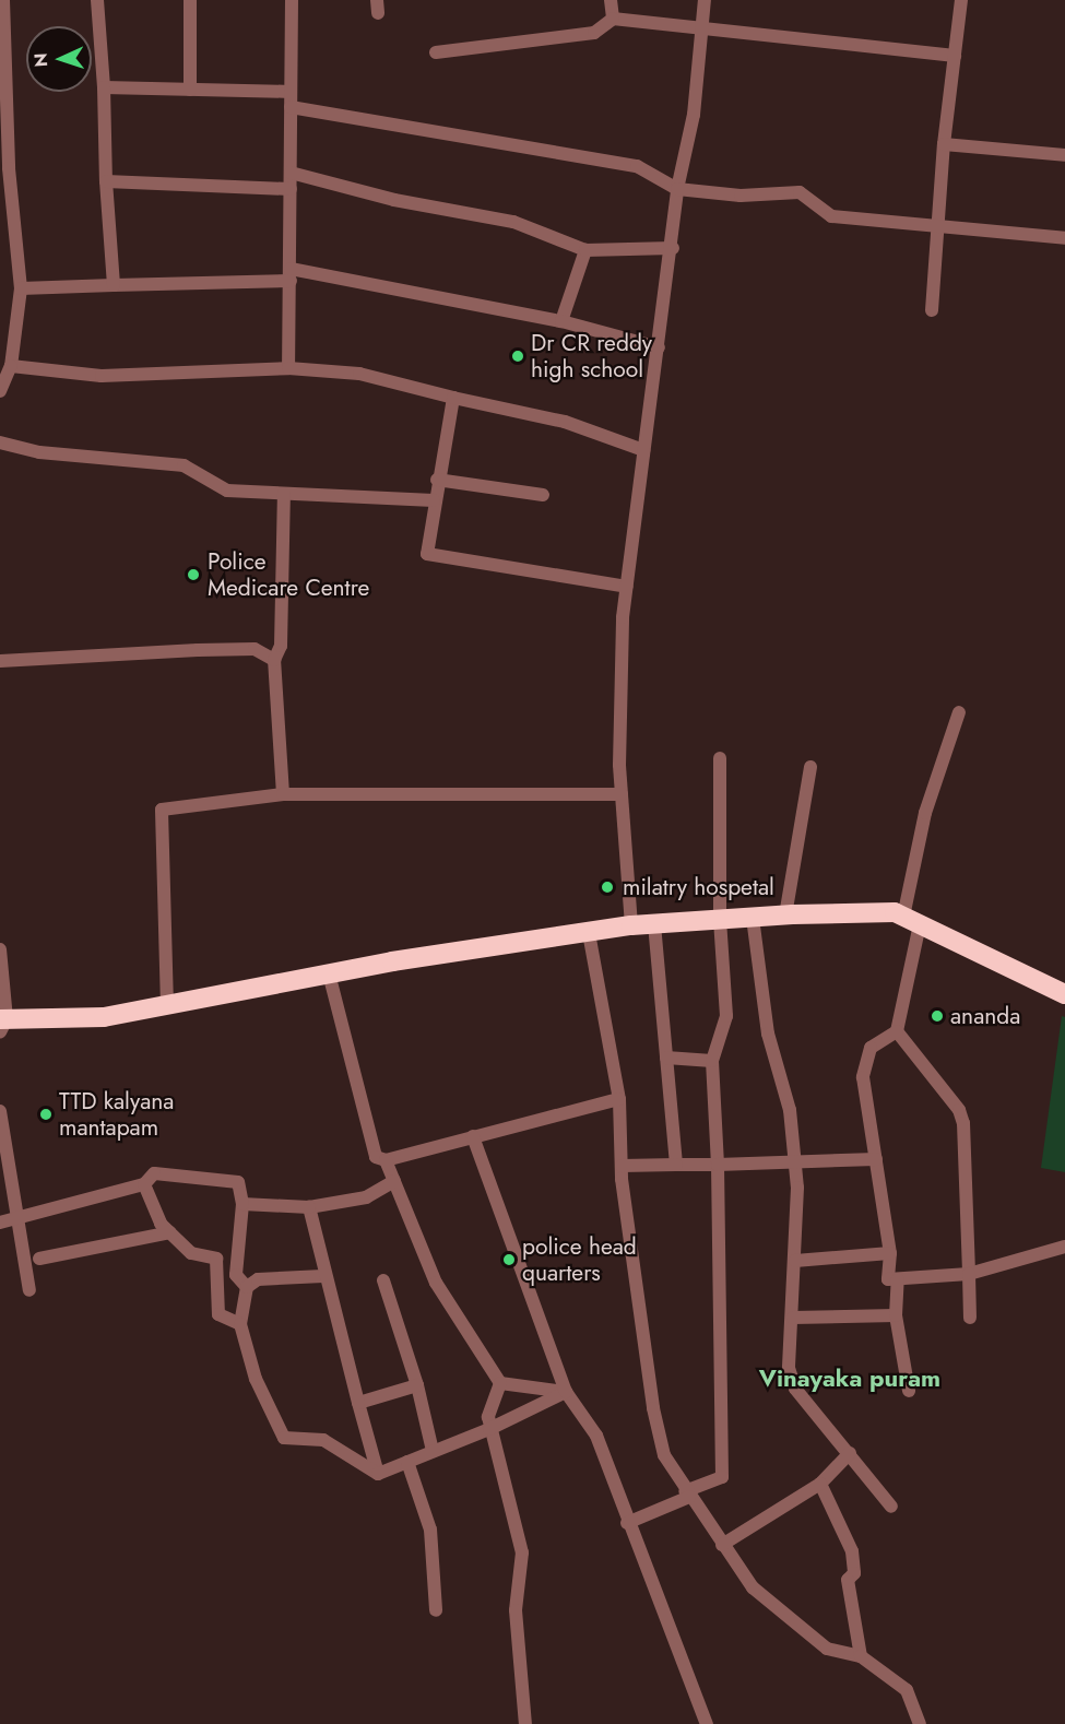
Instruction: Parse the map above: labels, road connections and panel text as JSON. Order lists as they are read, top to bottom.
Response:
{
  "districts": ["Vinayaka puram"],
  "places": [
    "Dr CR reddy high school",
    "Police Medicare Centre",
    "milatry hospetal",
    "ananda",
    "TTD kalyana mantapam",
    "police head quarters"
  ],
  "north": "left"
}
